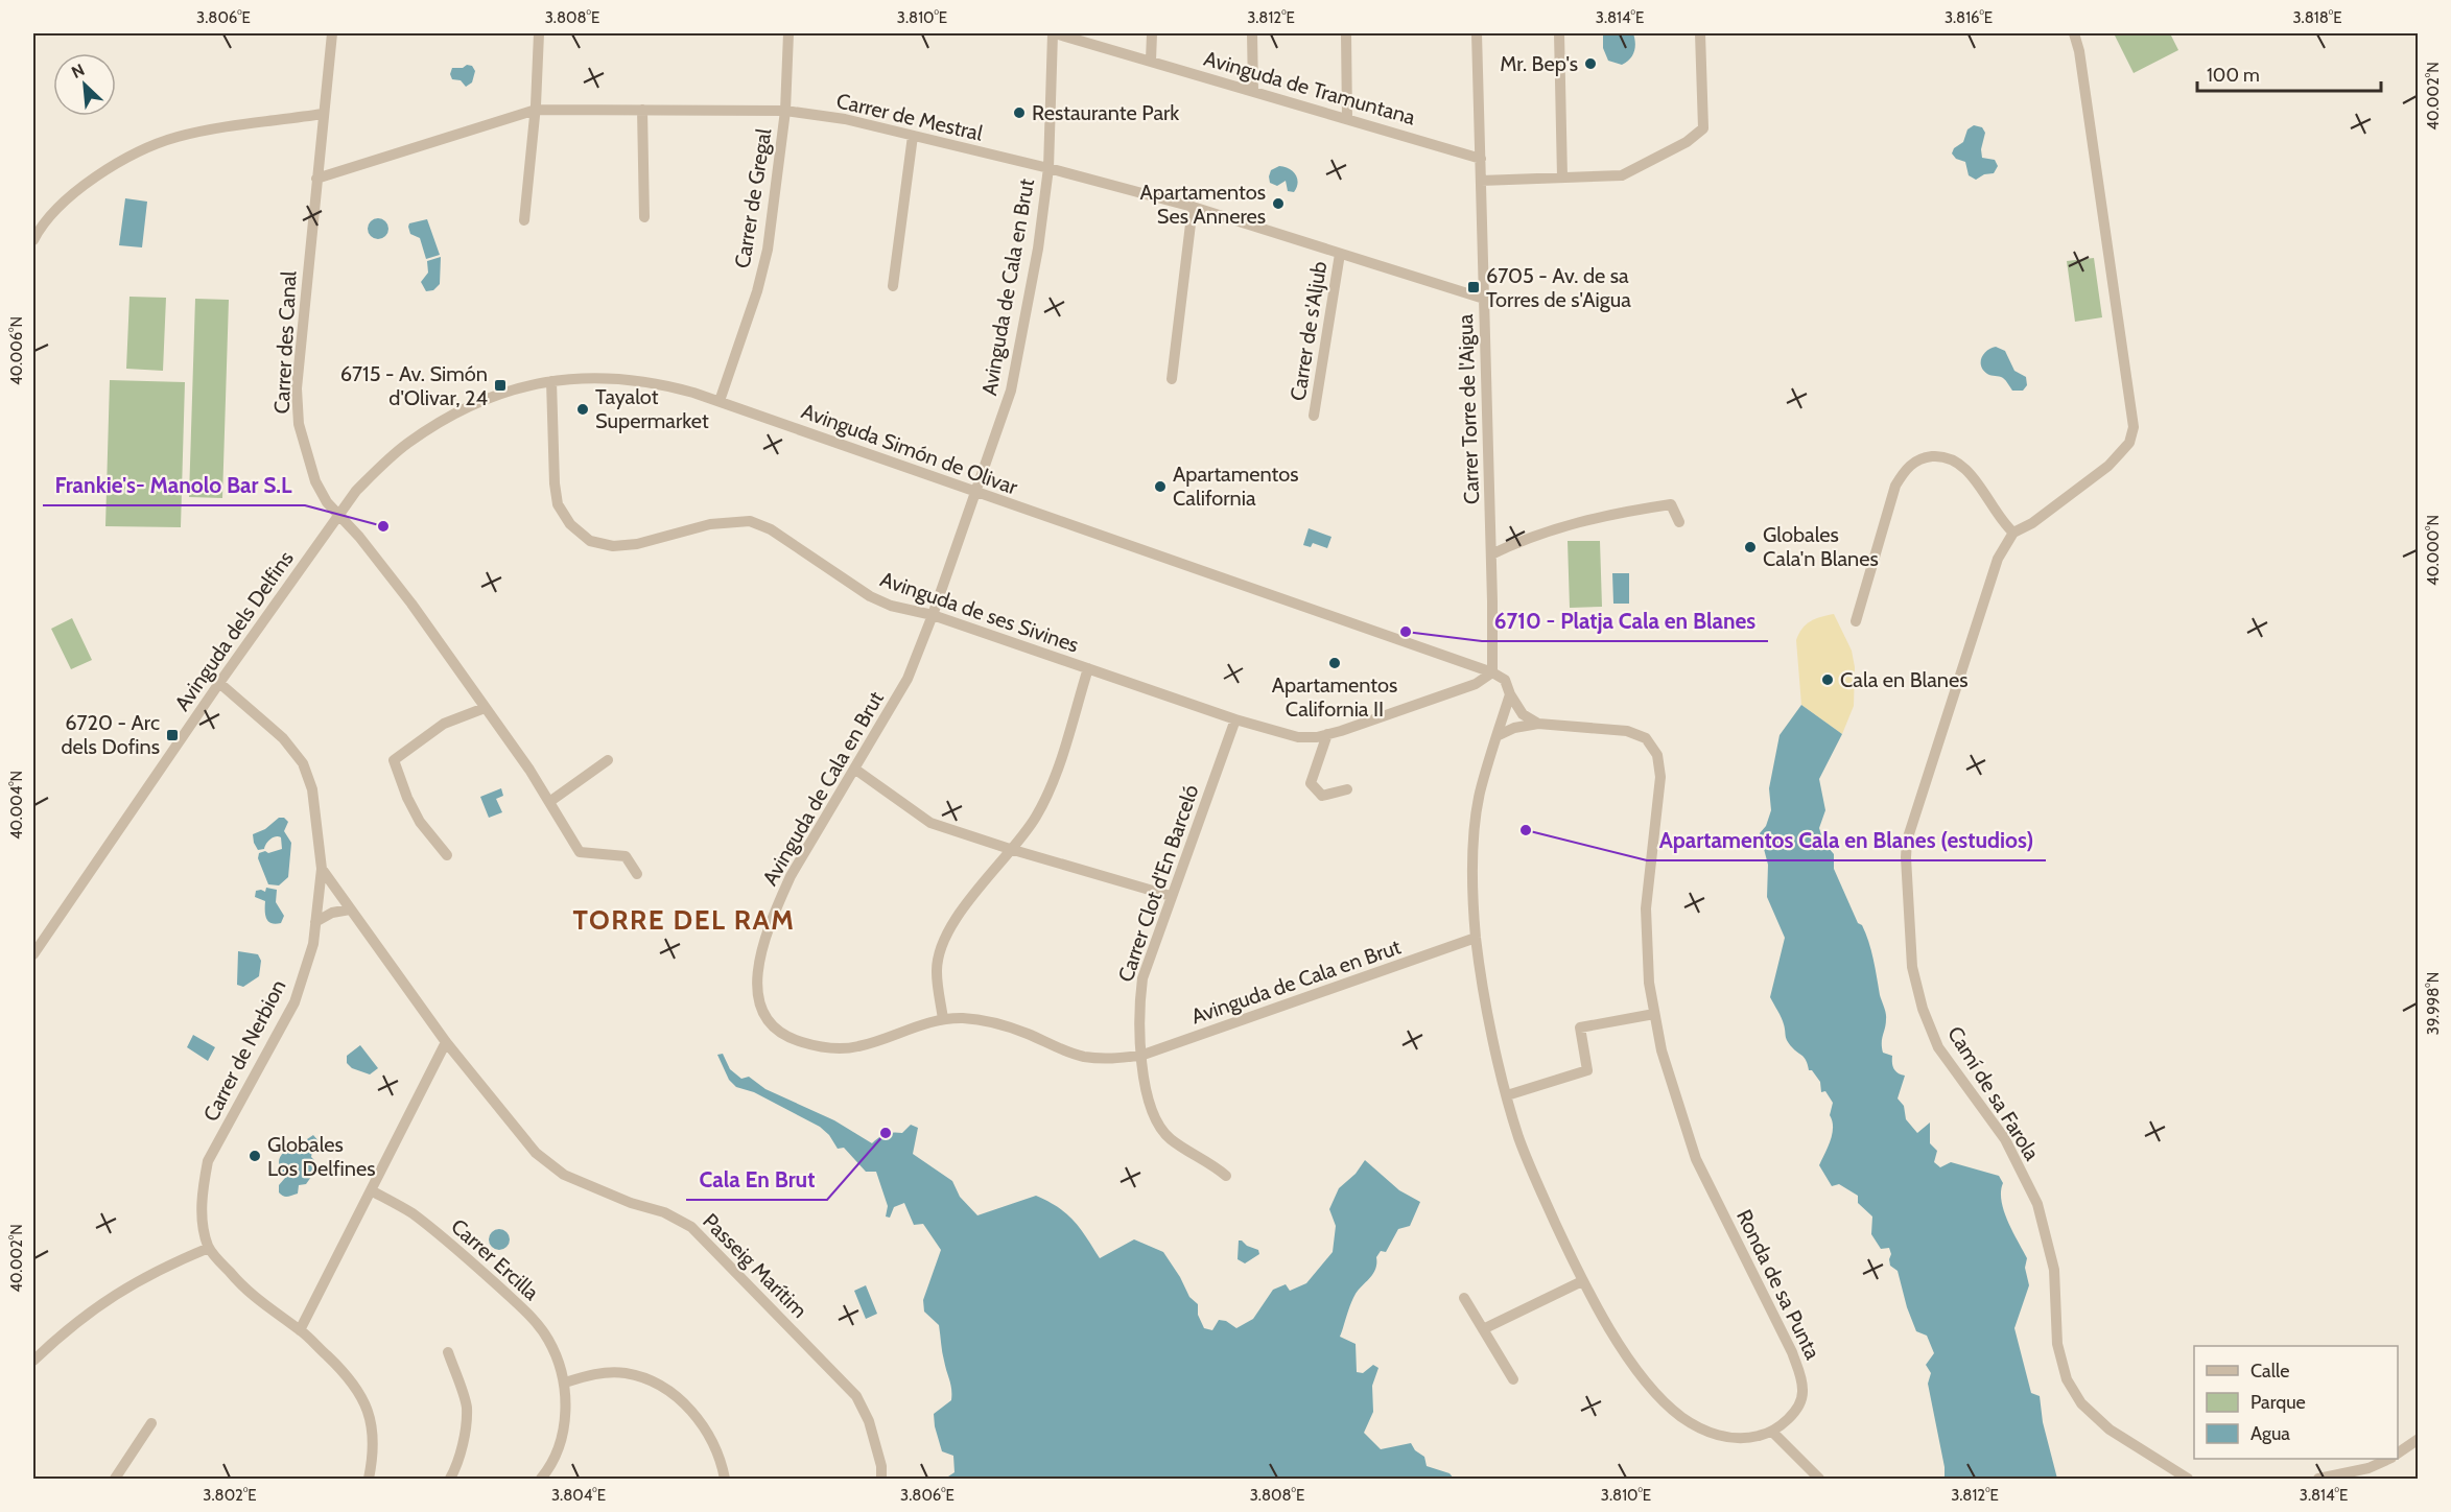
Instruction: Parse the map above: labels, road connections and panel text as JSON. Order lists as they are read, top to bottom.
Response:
{
  "streets": {
    "street": [
      "Avinguda de Tramuntana",
      "Carrer de Mestral",
      "Carrer de Gregal",
      "Avinguda de Cala en Brut",
      "Carrer de s'Aljub",
      "Carrer des Canal",
      "Carrer Torre de l'Aigua",
      "Avinguda Simón de Olivar",
      "Avinguda de ses Sivines",
      "Avinguda dels Delfins",
      "Carrer Clot d'En Barceló",
      "Carrer de Nerbion",
      "Camí de sa Farola",
      "Carrer Ercilla",
      "Passeig Marítim",
      "Ronda de sa Punta"
    ]
  },
  "crossings": [
    ["Avinguda de Tramuntana", "Avinguda de Cala en Brut"],
    ["Avinguda de Tramuntana", "Carrer Torre de l'Aigua"],
    ["Carrer de Mestral", "Carrer de Gregal"],
    ["Carrer de Mestral", "Avinguda de Cala en Brut"],
    ["Carrer de Mestral", "Carrer de s'Aljub"],
    ["Carrer de Mestral", "Carrer des Canal"],
    ["Carrer de Mestral", "Carrer Torre de l'Aigua"],
    ["Carrer de Gregal", "Avinguda Simón de Olivar"],
    ["Avinguda de Cala en Brut", "Avinguda Simón de Olivar"],
    ["Avinguda de Cala en Brut", "Avinguda de ses Sivines"],
    ["Avinguda de Cala en Brut", "Carrer Clot d'En Barceló"],
    ["Carrer des Canal", "Avinguda Simón de Olivar"],
    ["Carrer des Canal", "Avinguda dels Delfins"],
    ["Carrer Torre de l'Aigua", "Avinguda Simón de Olivar"],
    ["Carrer Torre de l'Aigua", "Avinguda de ses Sivines"],
    ["Avinguda Simón de Olivar", "Avinguda de ses Sivines"],
    ["Avinguda Simón de Olivar", "Avinguda dels Delfins"],
    ["Avinguda de ses Sivines", "Carrer Clot d'En Barceló"],
    ["Carrer de Nerbion", "Passeig Marítim"]
  ],
  "districts": ["TORRE DEL RAM"],
  "places": {
    "other": [
      "Mr. Bep's",
      "Restaurante Park",
      "Apartamentos Ses Anneres",
      "Tayalot Supermarket",
      "Apartamentos California",
      "Frankie's- Manolo Bar S.L",
      "Globales Cala'n Blanes",
      "6710 - Platja Cala en Blanes",
      "Apartamentos California II",
      "Cala en Blanes",
      "Apartamentos Cala en Blanes (estudios)",
      "Cala En Brut",
      "Globales Los Delfines"
    ],
    "transit": ["6705 - Av. de sa Torres de s'Aigua", "6715 - Av. Simón d'Olivar, 24", "6720 - Arc dels Dofins"]
  },
  "legend": ["Calle", "Parque", "Agua"],
  "scale_bar": "100 m",
  "north": "top left",
  "coordinates": [
    "3.806°E",
    "3.808°E",
    "3.810°E",
    "3.812°E",
    "3.814°E",
    "3.816°E",
    "3.818°E",
    "40.002°N",
    "40.006°N",
    "40.000°N",
    "40.004°N",
    "39.998°N",
    "3.802°E",
    "3.804°E"
  ]
}
